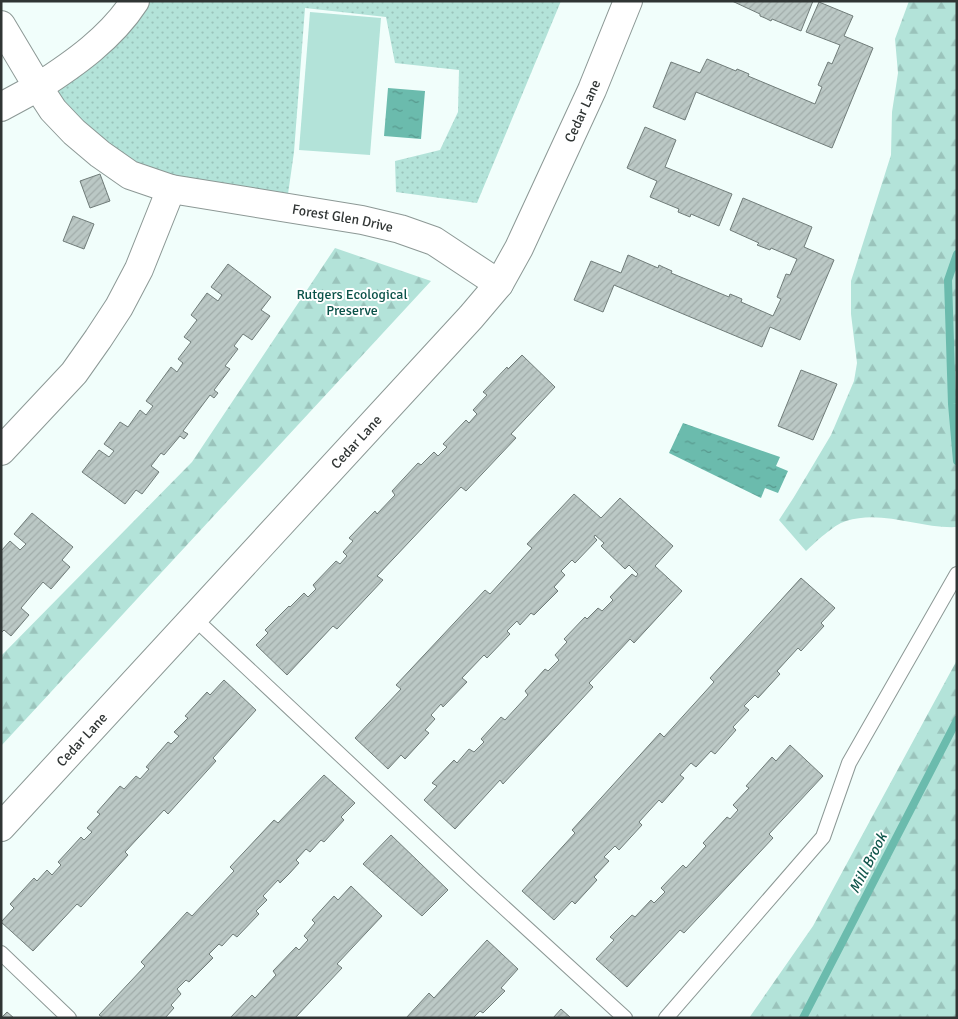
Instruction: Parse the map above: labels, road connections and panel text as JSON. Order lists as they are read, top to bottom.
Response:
{
  "streets": {
    "street": ["Cedar Lane", "Forest Glen Drive"]
  },
  "crossings": [
    ["Cedar Lane", "Forest Glen Drive"]
  ],
  "water": ["Mill Brook"],
  "parks": ["Rutgers Ecological Preserve"]
}
